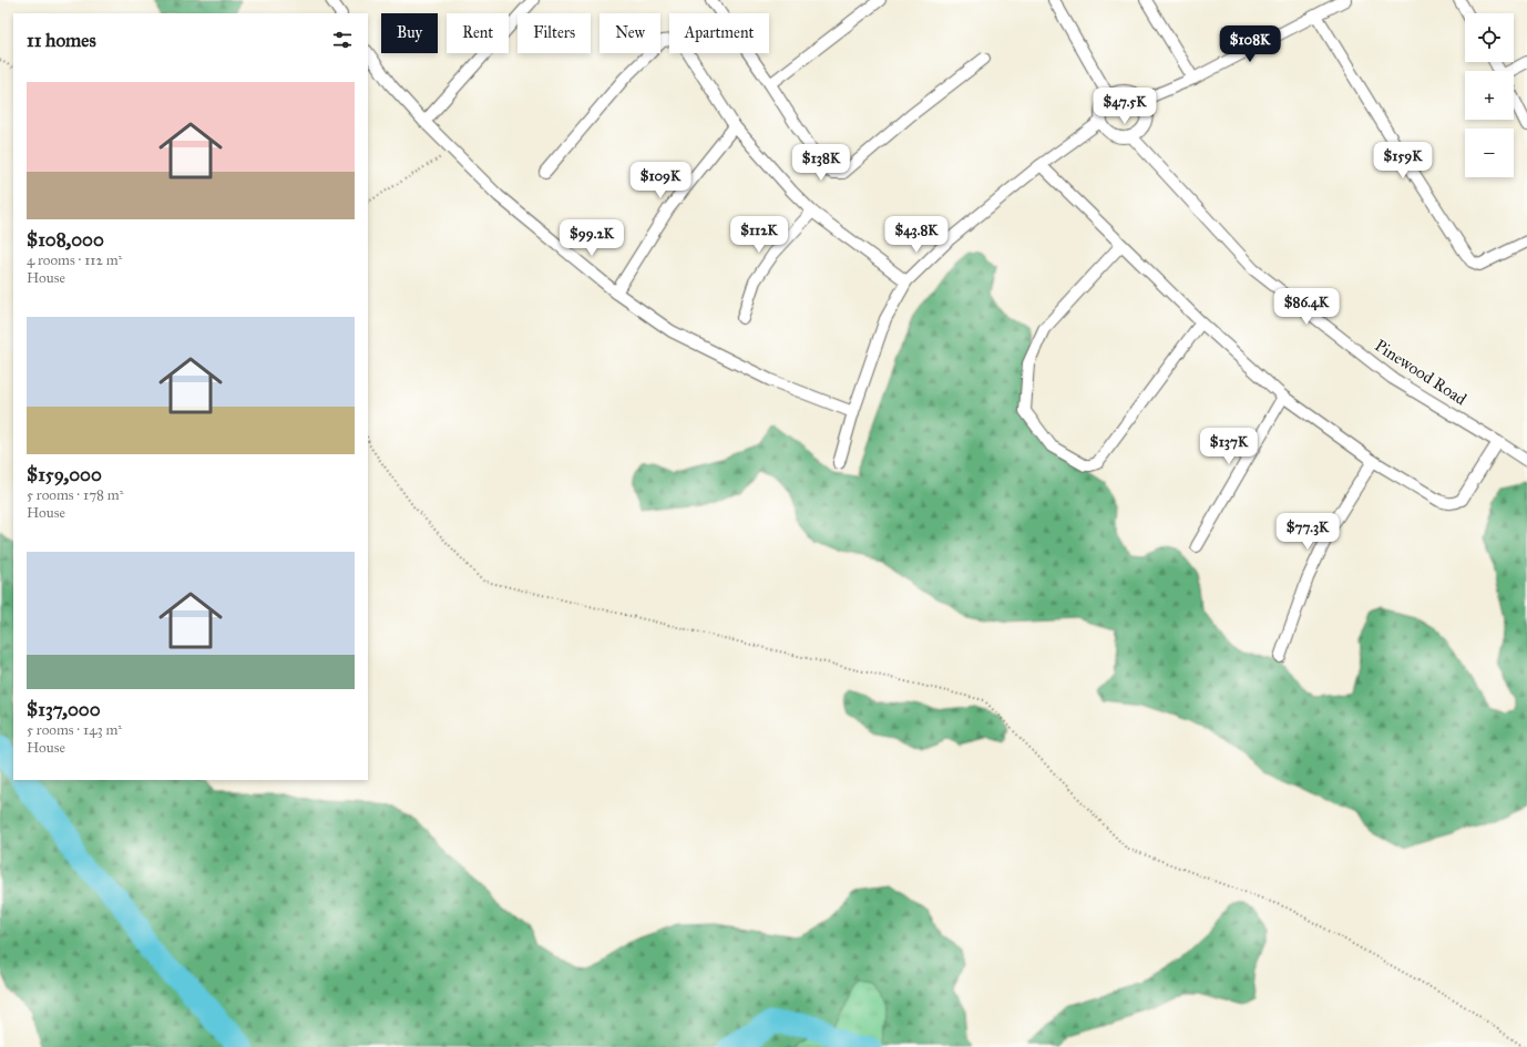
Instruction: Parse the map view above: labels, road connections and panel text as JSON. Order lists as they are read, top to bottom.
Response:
{
  "streets": {
    "street": ["Pinewood Road"]
  },
  "page": {
    "map_buttons": ["+", "−"],
    "chip": [
      "Buy",
      "Rent",
      "Filters",
      "New",
      "Apartment"
    ],
    "heading": "11 homes",
    "price": [
      "$108K",
      "$47.5K",
      "$159K",
      "$138K",
      "$109K",
      "$112K",
      "$43.8K",
      "$99.2K",
      "$86.4K",
      "$137K",
      "$77.3K"
    ],
    "list": [
      {
        "name": "$108,000",
        "note": "4 rooms · 112 m² · House"
      },
      {
        "name": "$159,000",
        "note": "5 rooms · 178 m² · House"
      },
      {
        "name": "$137,000",
        "note": "5 rooms · 143 m² · House"
      }
    ]
  }
}
